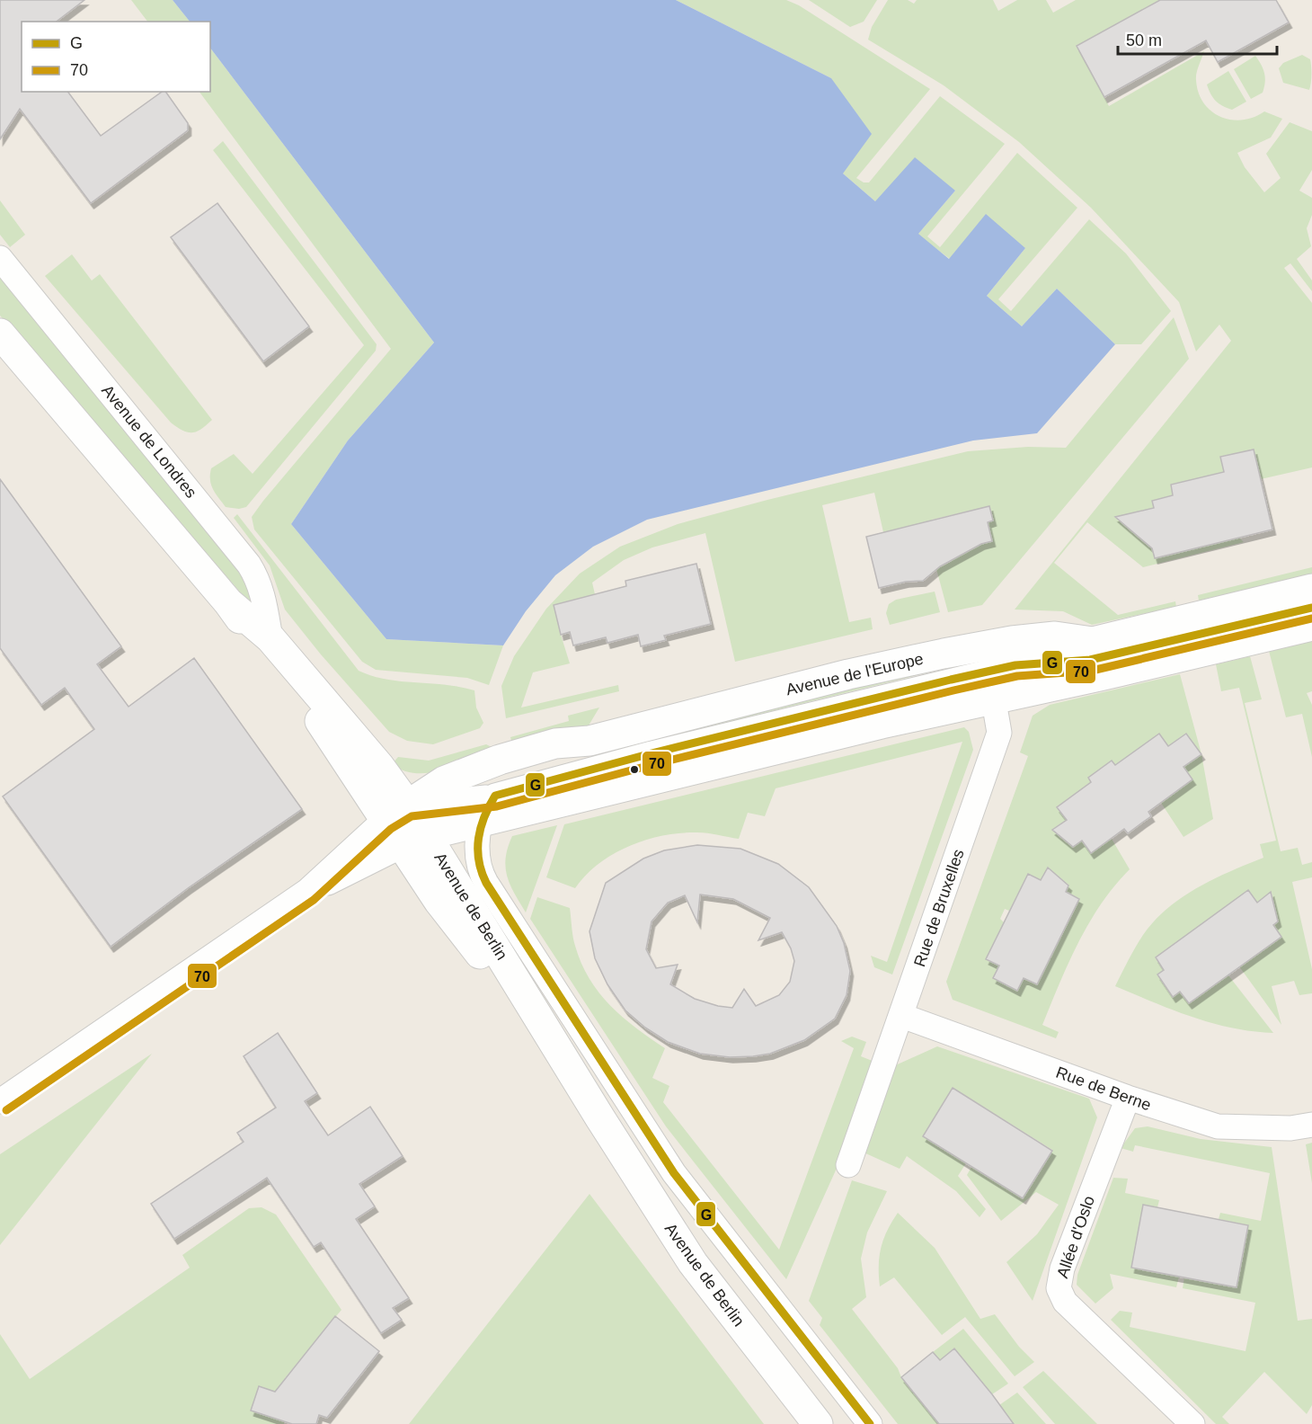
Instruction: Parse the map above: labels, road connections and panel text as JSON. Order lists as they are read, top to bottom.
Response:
{
  "streets": {
    "street": [
      "Avenue de Londres",
      "Avenue de l'Europe",
      "Avenue de Berlin",
      "Rue de Bruxelles",
      "Rue de Berne",
      "Allée d'Oslo"
    ]
  },
  "crossings": [
    ["Avenue de Londres", "Avenue de l'Europe"],
    ["Avenue de Londres", "Avenue de Berlin"],
    ["Avenue de l'Europe", "Avenue de Berlin"],
    ["Avenue de l'Europe", "Rue de Bruxelles"],
    ["Rue de Bruxelles", "Rue de Berne"],
    ["Rue de Berne", "Allée d'Oslo"]
  ],
  "lines": ["transit line G", "transit line 70"],
  "legend": ["G", "70"],
  "scale_bar": "50 m"
}
